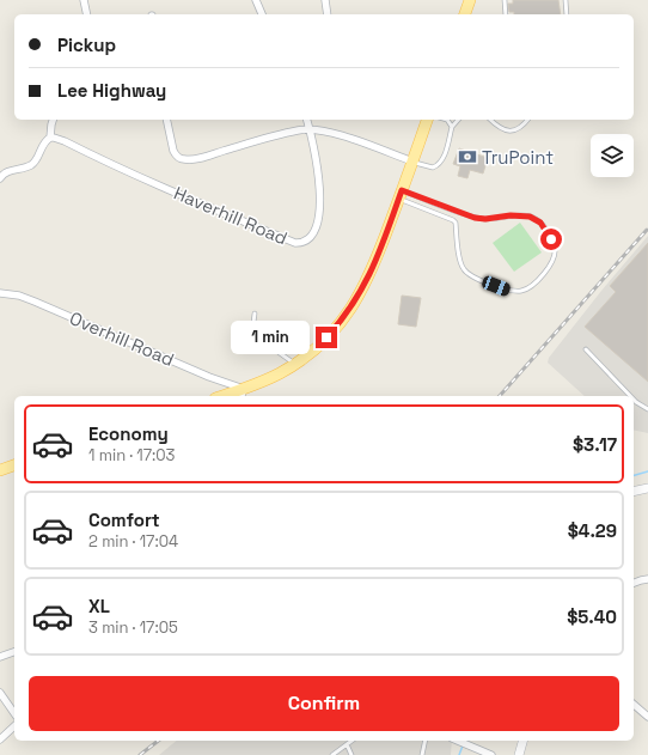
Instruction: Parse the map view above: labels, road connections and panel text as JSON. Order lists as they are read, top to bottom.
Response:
{
  "streets": {
    "street": ["Haverhill Road", "Overhill Road"]
  },
  "places": {
    "bank": ["TruPoint"]
  },
  "page": {
    "banner": ["Pickup", "Lee Highway"],
    "bubble": "1 min",
    "list": [
      {
        "name": "Economy",
        "note": "1 min · 17:03",
        "value": "$3.17"
      },
      {
        "name": "Comfort",
        "note": "2 min · 17:04",
        "value": "$4.29"
      },
      {
        "name": "XL",
        "note": "3 min · 17:05",
        "value": "$5.40"
      }
    ],
    "buttons": "Confirm"
  }
}
